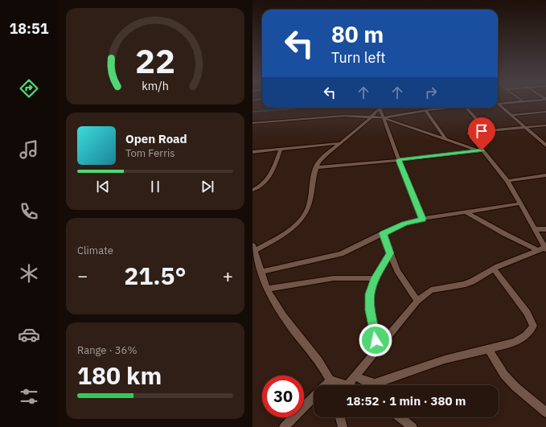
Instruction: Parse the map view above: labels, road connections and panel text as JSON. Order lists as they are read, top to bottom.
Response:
{
  "page": {
    "tabs": "18:51",
    "turn": ["80 m", "Turn left"],
    "song": ["Open Road", "Tom Ferris"],
    "tile": [
      "Climate",
      ["Range · 36%", "180 km"]
    ],
    "heat": ["−", "21.5°", "+"],
    "limit": "30",
    "trip": "18:52 · 1 min · 380 m",
    "gauge": ["22", "km/h"]
  }
}
